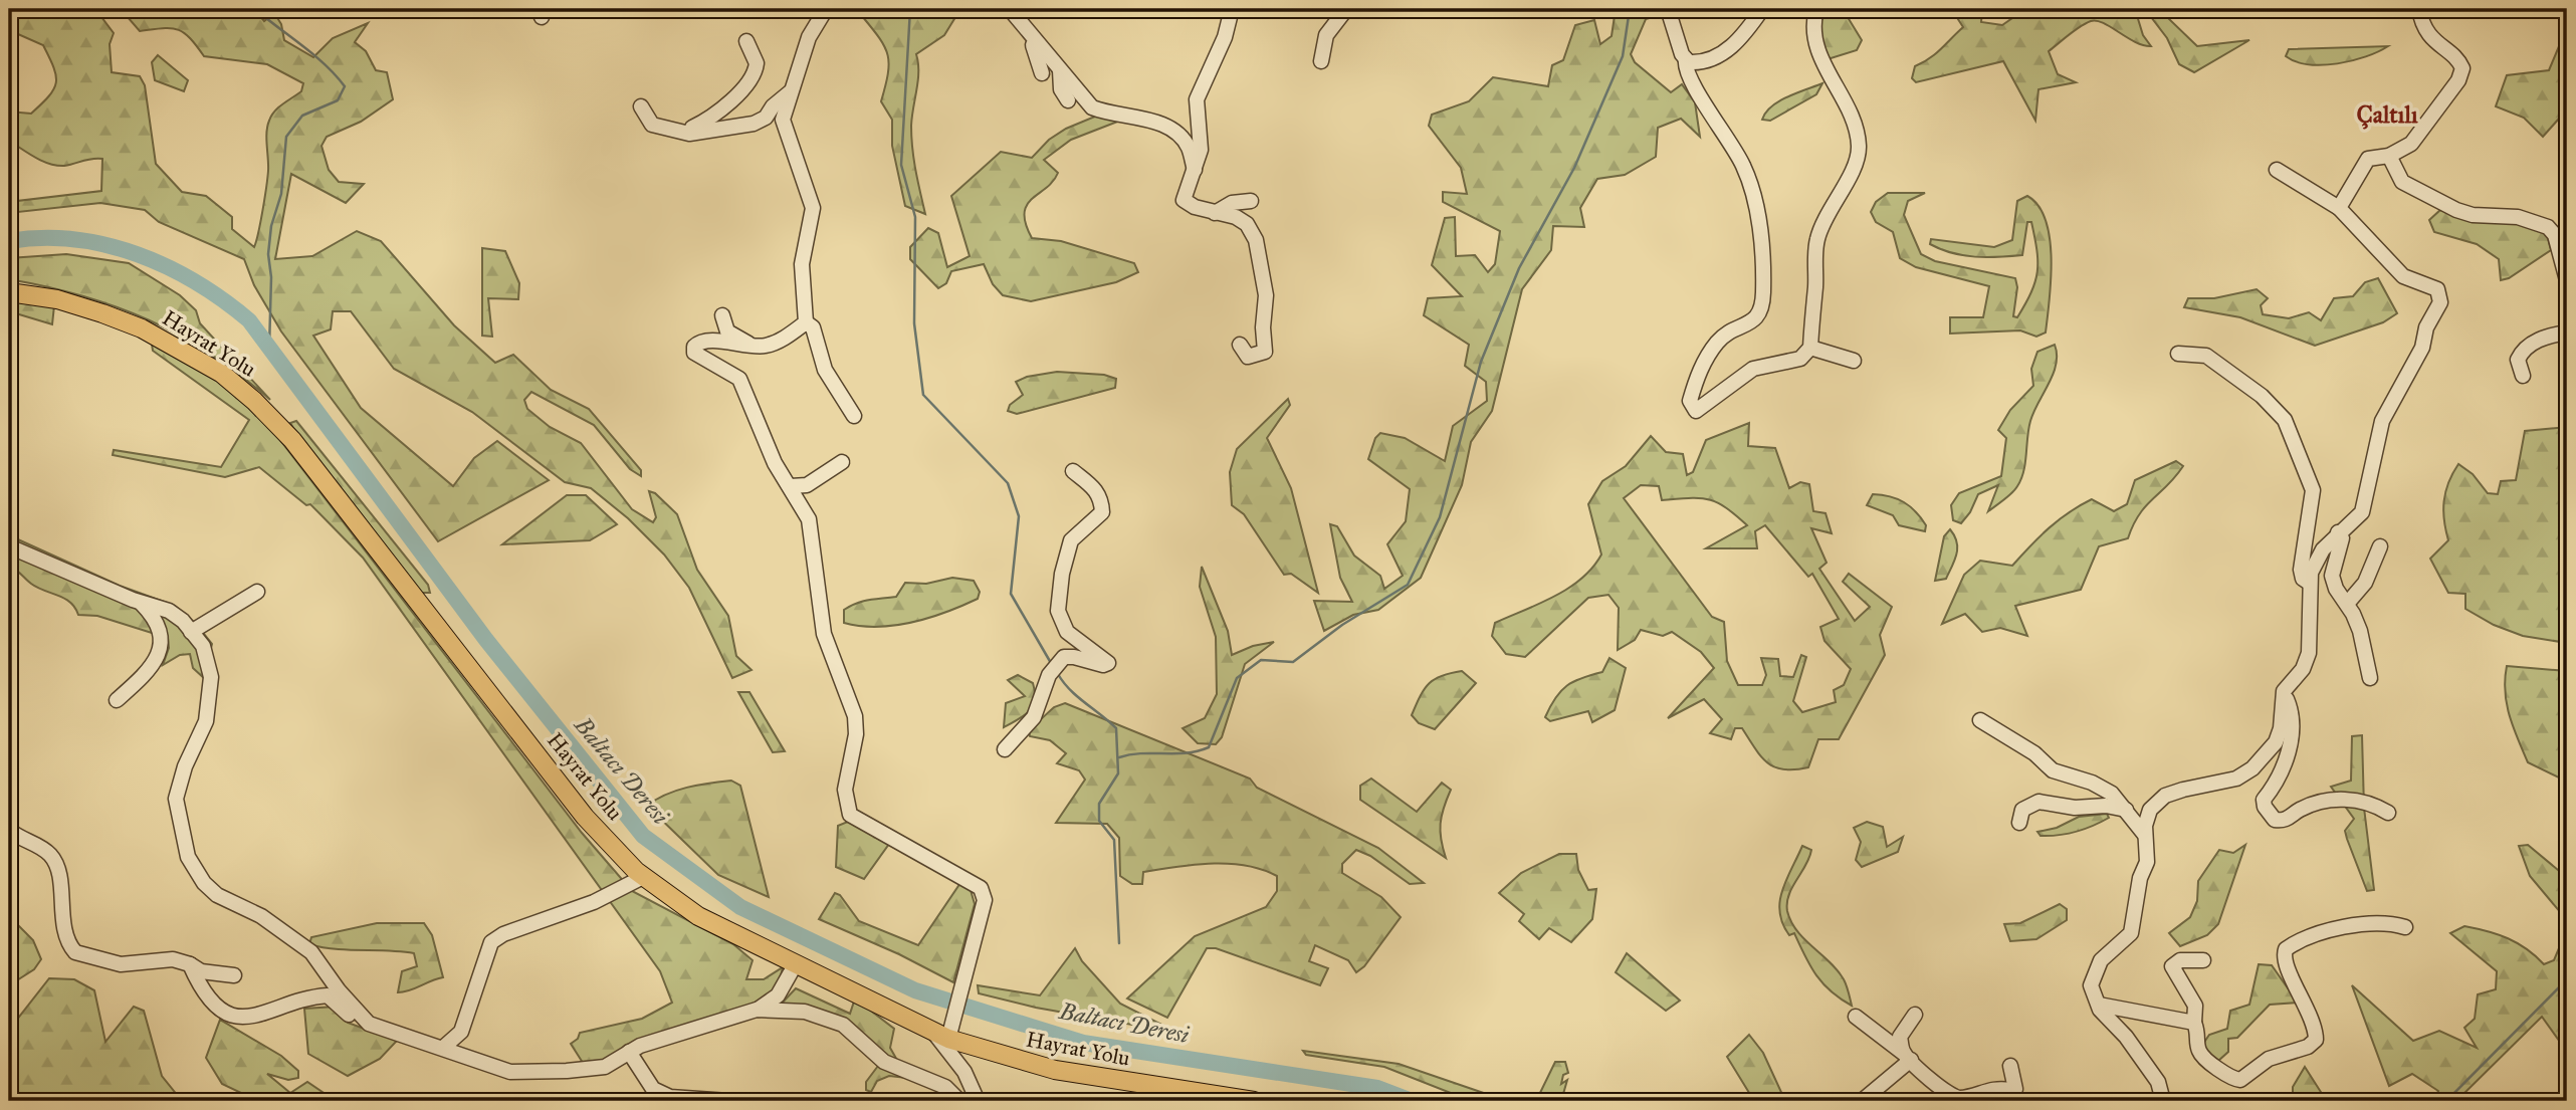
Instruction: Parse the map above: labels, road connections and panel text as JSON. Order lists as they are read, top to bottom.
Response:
{
  "streets": {
    "main road": ["Hayrat Yolu"]
  },
  "districts": ["Çaltılı"],
  "water": ["Baltacı Deresi"]
}
